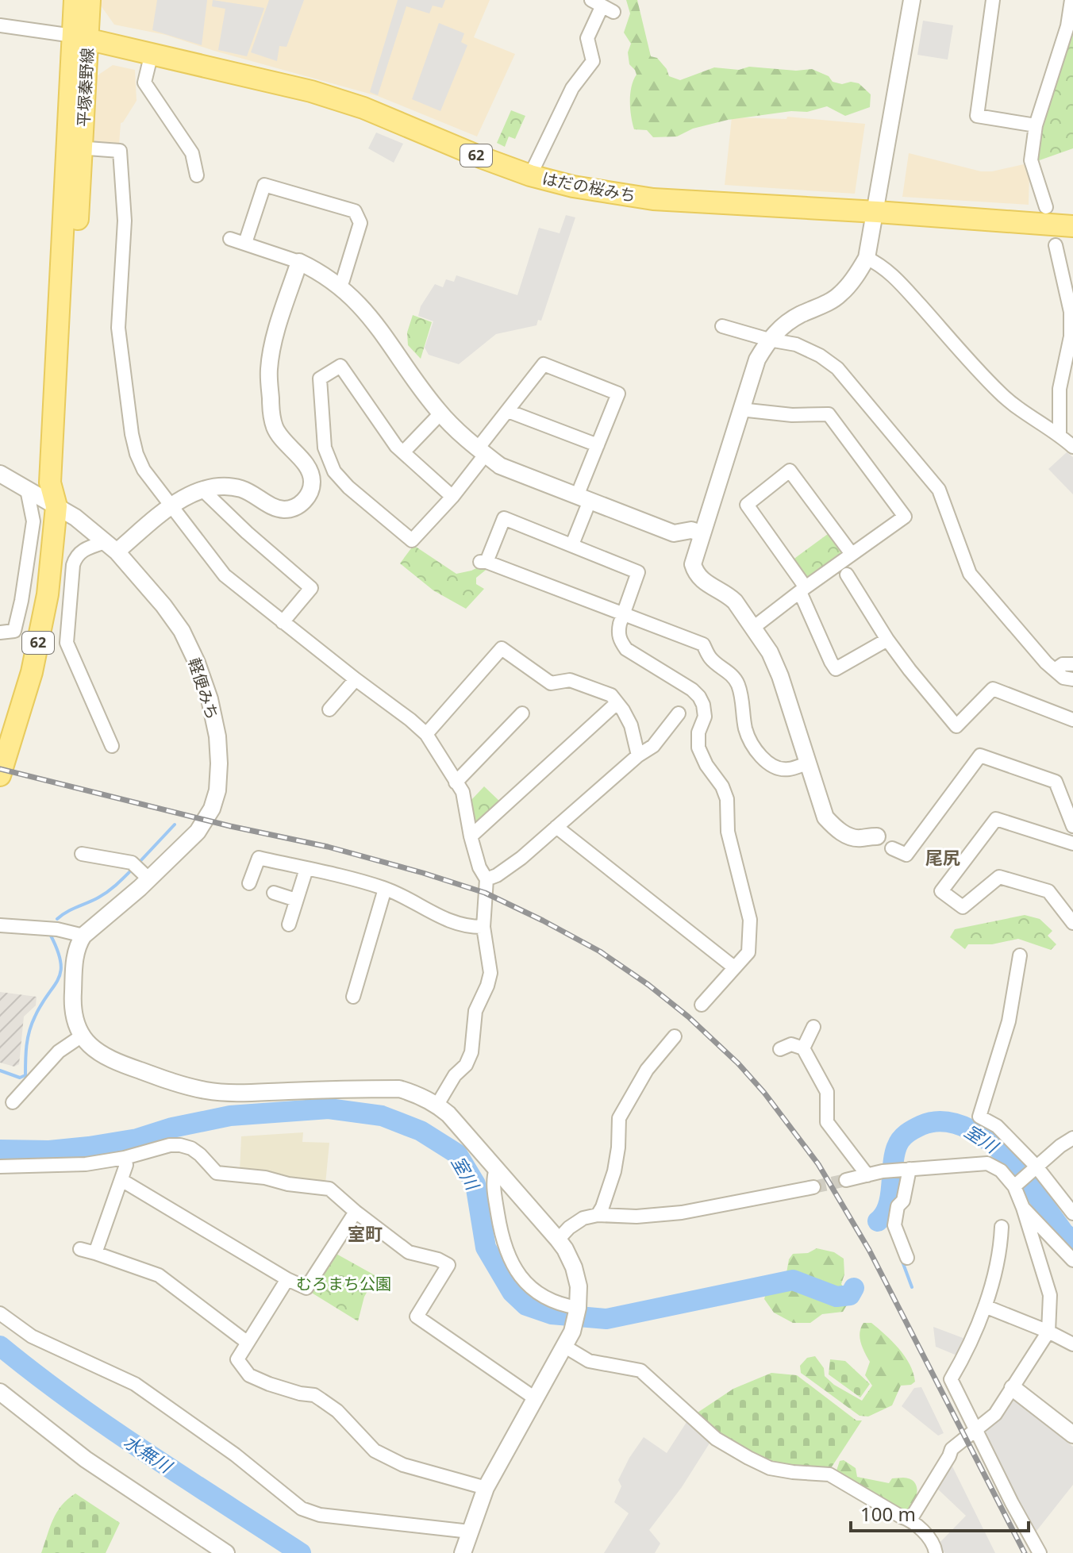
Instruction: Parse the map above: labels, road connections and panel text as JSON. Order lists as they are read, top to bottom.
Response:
{
  "streets": {
    "main road": ["平塚秦野線", "62", "はだの桜みち"],
    "street": ["軽便みち"]
  },
  "crossings": [
    ["平塚秦野線", "はだの桜みち"],
    ["平塚秦野線", "軽便みち"]
  ],
  "districts": ["尾尻", "室町"],
  "water": ["室川", "水無川"],
  "parks": ["むろまち公園"],
  "scale_bar": "100 m"
}
